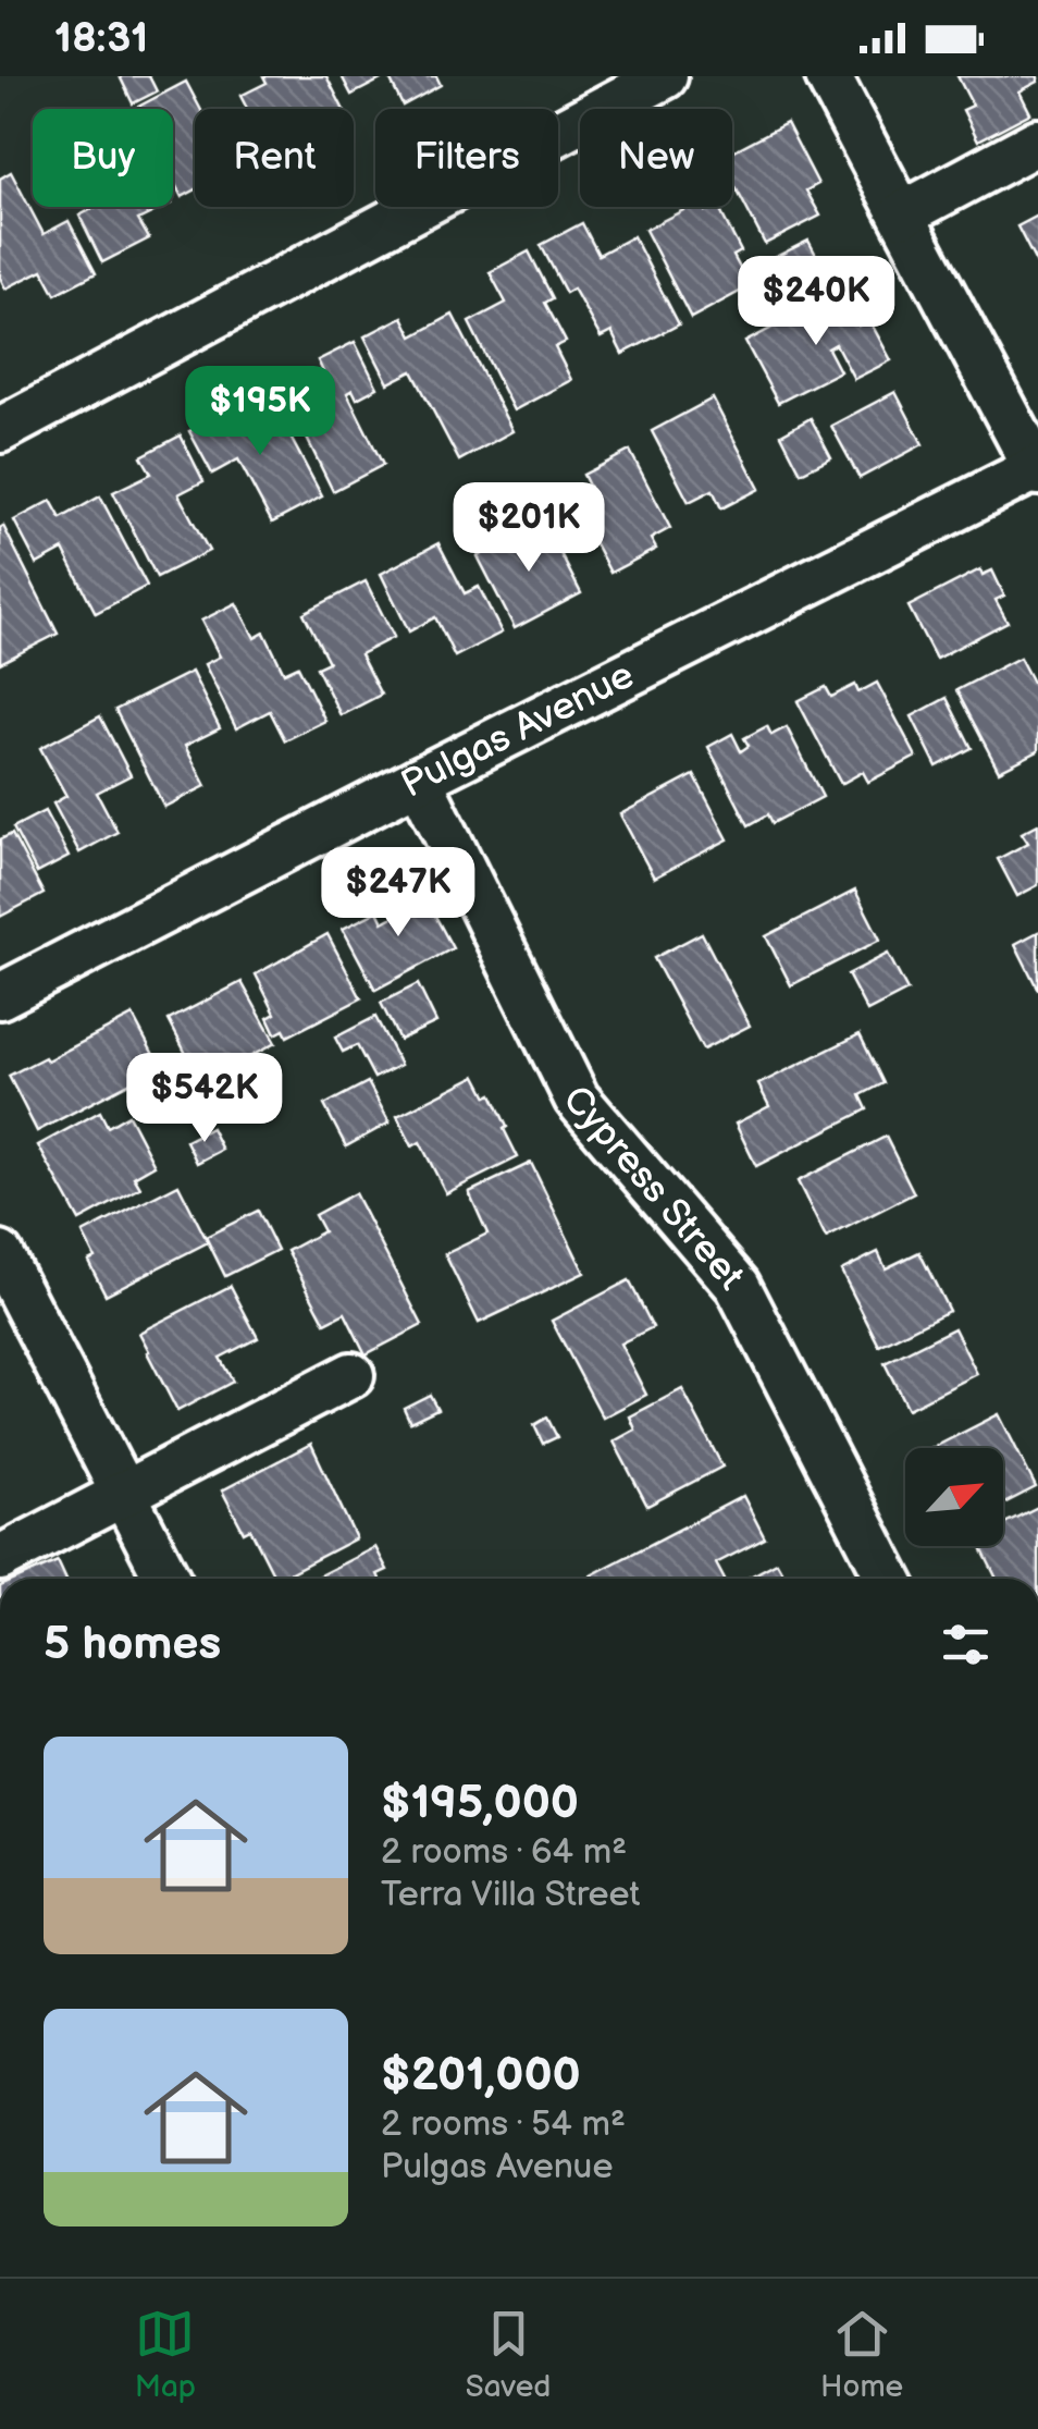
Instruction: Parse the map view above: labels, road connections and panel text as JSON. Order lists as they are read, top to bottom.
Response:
{
  "streets": {
    "street": ["Pulgas Avenue", "Cypress Street"]
  },
  "crossings": [
    ["Pulgas Avenue", "Cypress Street"]
  ],
  "north": "top right",
  "page": {
    "status": "18:31",
    "chip": [
      "Buy",
      "Rent",
      "Filters",
      "New"
    ],
    "price": [
      "$240K",
      "$195K",
      "$201K",
      "$247K",
      "$542K"
    ],
    "heading": "5 homes",
    "list": [
      {
        "name": "$195,000",
        "note": "2 rooms · 64 m² · Terra Villa Street"
      },
      {
        "name": "$201,000",
        "note": "2 rooms · 54 m² · Pulgas Avenue"
      }
    ],
    "tabs": ["Map", "Saved", "Home"]
  }
}
